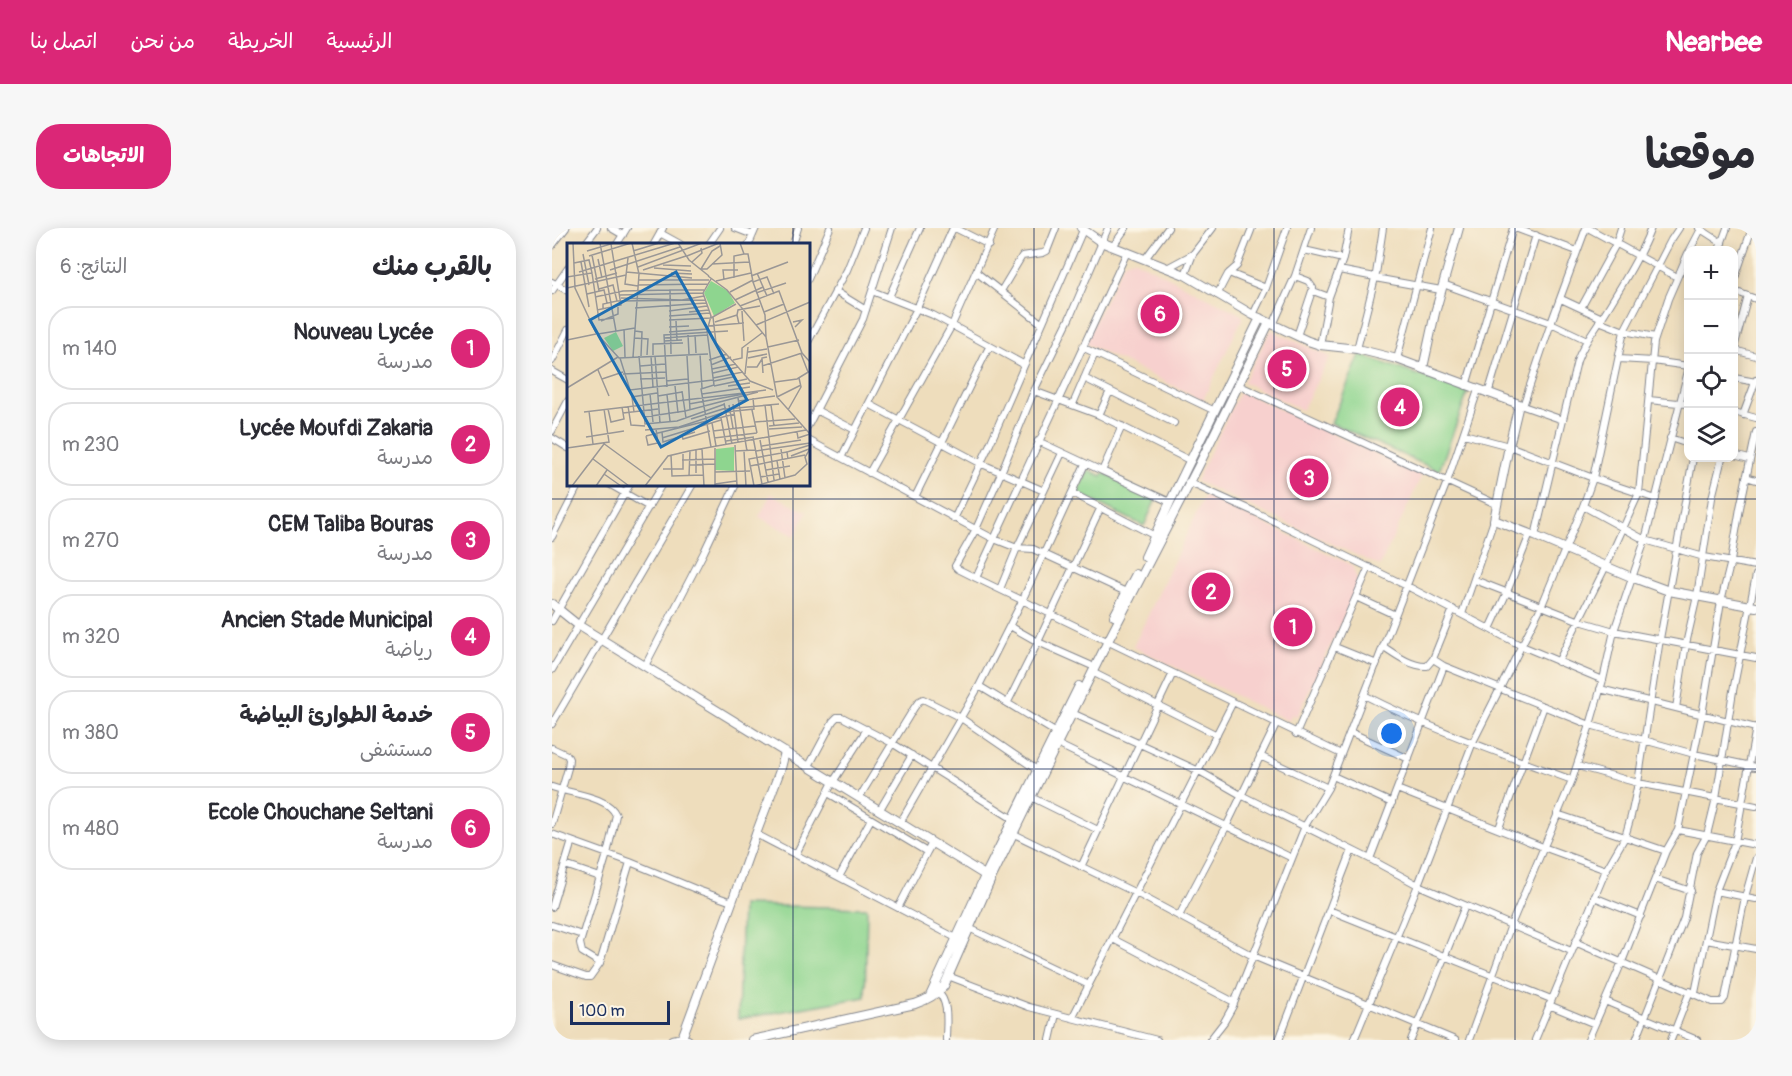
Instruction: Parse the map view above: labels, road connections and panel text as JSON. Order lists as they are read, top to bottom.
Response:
{
  "scale_bar": "100 m",
  "page": {
    "header": "Nearbee",
    "nav": [
      "الرئيسية",
      "الخريطة",
      "من نحن",
      "اتصل بنا"
    ],
    "title": "موقعنا",
    "buttons": "الاتجاهات",
    "heading": ["بالقرب منك", "النتائج: 6"],
    "map_buttons": ["+", "−"],
    "pins": [
      "6",
      "5",
      "4",
      "3",
      "2",
      "1"
    ],
    "list": [
      {
        "mark": "1",
        "name": "Nouveau Lycée",
        "note": "مدرسة",
        "value": "140 m"
      },
      {
        "mark": "2",
        "name": "Lycée Moufdi Zakaria",
        "note": "مدرسة",
        "value": "230 m"
      },
      {
        "mark": "3",
        "name": "CEM Taliba Bouras",
        "note": "مدرسة",
        "value": "270 m"
      },
      {
        "mark": "4",
        "name": "Ancien Stade Municipal",
        "note": "رياضة",
        "value": "320 m"
      },
      {
        "mark": "5",
        "name": "خدمة الطوارئ البياضة",
        "note": "مستشفى",
        "value": "380 m"
      },
      {
        "mark": "6",
        "name": "Ecole Chouchane Seltani",
        "note": "مدرسة",
        "value": "480 m"
      }
    ],
    "scale": "100 m"
  }
}
